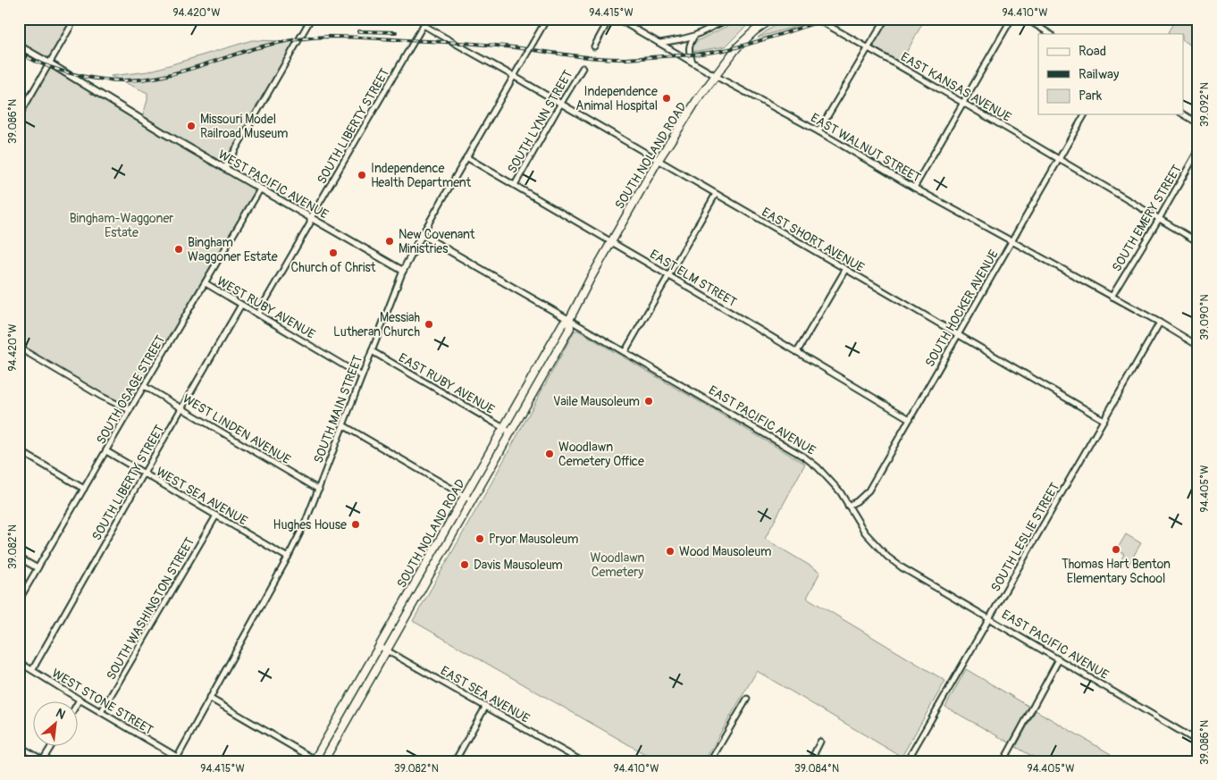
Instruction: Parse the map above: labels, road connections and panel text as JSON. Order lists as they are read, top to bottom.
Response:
{
  "streets": {
    "main road": ["SOUTH NOLAND ROAD"],
    "street": [
      "EAST KANSAS AVENUE",
      "SOUTH LYNN STREET",
      "SOUTH LIBERTY STREET",
      "EAST WALNUT STREET",
      "WEST PACIFIC AVENUE",
      "SOUTH EMERY STREET",
      "EAST SHORT AVENUE",
      "EAST ELM STREET",
      "WEST RUBY AVENUE",
      "SOUTH HOCKER AVENUE",
      "EAST RUBY AVENUE",
      "SOUTH OSAGE STREET",
      "SOUTH MAIN STREET",
      "EAST PACIFIC AVENUE",
      "WEST LINDEN AVENUE",
      "WEST SEA AVENUE",
      "SOUTH LESLIE STREET",
      "SOUTH WASHINGTON STREET",
      "EAST SEA AVENUE",
      "WEST STONE STREET"
    ]
  },
  "crossings": [
    ["EAST KANSAS AVENUE", "SOUTH EMERY STREET"],
    ["EAST KANSAS AVENUE", "SOUTH HOCKER AVENUE"],
    ["SOUTH LYNN STREET", "EAST SHORT AVENUE"],
    ["SOUTH LYNN STREET", "EAST ELM STREET"],
    ["SOUTH LIBERTY STREET", "WEST PACIFIC AVENUE"],
    ["SOUTH LIBERTY STREET", "EAST SHORT AVENUE"],
    ["SOUTH LIBERTY STREET", "WEST RUBY AVENUE"],
    ["SOUTH LIBERTY STREET", "WEST LINDEN AVENUE"],
    ["SOUTH LIBERTY STREET", "WEST SEA AVENUE"],
    ["SOUTH LIBERTY STREET", "WEST STONE STREET"],
    ["EAST WALNUT STREET", "SOUTH NOLAND ROAD"],
    ["EAST WALNUT STREET", "SOUTH EMERY STREET"],
    ["EAST WALNUT STREET", "SOUTH HOCKER AVENUE"],
    ["EAST WALNUT STREET", "SOUTH LESLIE STREET"],
    ["SOUTH NOLAND ROAD", "EAST SHORT AVENUE"],
    ["SOUTH NOLAND ROAD", "EAST ELM STREET"],
    ["SOUTH NOLAND ROAD", "EAST RUBY AVENUE"],
    ["SOUTH NOLAND ROAD", "EAST PACIFIC AVENUE"],
    ["SOUTH NOLAND ROAD", "EAST SEA AVENUE"],
    ["WEST PACIFIC AVENUE", "SOUTH OSAGE STREET"],
    ["WEST PACIFIC AVENUE", "SOUTH MAIN STREET"],
    ["EAST SHORT AVENUE", "SOUTH HOCKER AVENUE"],
    ["EAST SHORT AVENUE", "SOUTH MAIN STREET"],
    ["EAST SHORT AVENUE", "SOUTH LESLIE STREET"],
    ["EAST ELM STREET", "SOUTH HOCKER AVENUE"],
    ["EAST ELM STREET", "SOUTH MAIN STREET"],
    ["WEST RUBY AVENUE", "SOUTH OSAGE STREET"],
    ["WEST RUBY AVENUE", "SOUTH MAIN STREET"],
    ["SOUTH HOCKER AVENUE", "EAST PACIFIC AVENUE"],
    ["EAST RUBY AVENUE", "SOUTH MAIN STREET"],
    ["SOUTH OSAGE STREET", "WEST LINDEN AVENUE"],
    ["SOUTH OSAGE STREET", "WEST SEA AVENUE"],
    ["SOUTH MAIN STREET", "EAST PACIFIC AVENUE"],
    ["SOUTH MAIN STREET", "WEST LINDEN AVENUE"],
    ["SOUTH MAIN STREET", "WEST SEA AVENUE"],
    ["SOUTH MAIN STREET", "WEST STONE STREET"],
    ["EAST PACIFIC AVENUE", "SOUTH LESLIE STREET"],
    ["WEST SEA AVENUE", "SOUTH WASHINGTON STREET"],
    ["SOUTH WASHINGTON STREET", "WEST STONE STREET"]
  ],
  "parks": ["Bingham-Waggoner Estate", "Woodlawn Cemetery"],
  "places": [
    "Independence Animal Hospital",
    "Missouri Model Railroad Museum",
    "Independence Health Department",
    "New Covenant Ministries",
    "Bingham Waggoner Estate",
    "Church of Christ",
    "Messiah Lutheran Church",
    "Vaile Mausoleum",
    "Woodlawn Cemetery Office",
    "Hughes House",
    "Pryor Mausoleum",
    "Thomas Hart Benton Elementary School",
    "Wood Mausoleum",
    "Davis Mausoleum"
  ],
  "legend": ["Road", "Railway", "Park"],
  "north": "top right",
  "coordinates": [
    "94.420°W",
    "94.415°W",
    "94.410°W",
    "39.092°N",
    "39.086°N",
    "39.090°N",
    "94.405°W",
    "39.082°N",
    "39.084°N"
  ]
}
